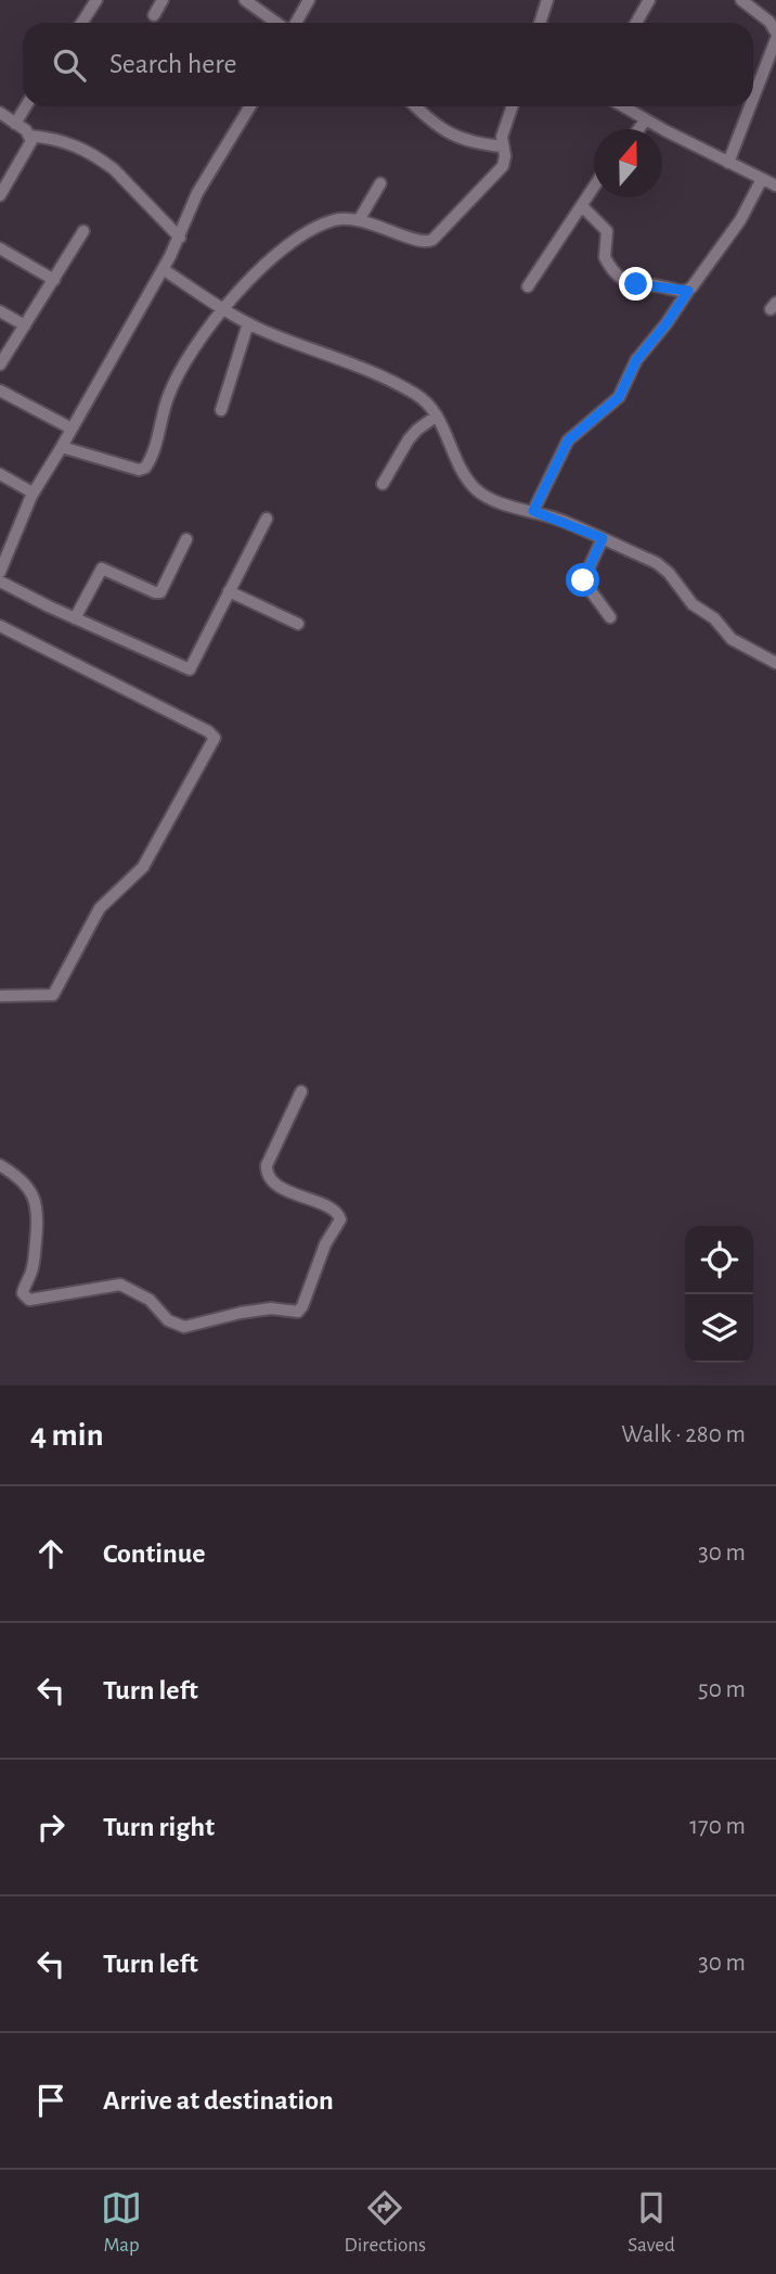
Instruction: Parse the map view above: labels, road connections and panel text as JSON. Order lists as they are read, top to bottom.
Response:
{
  "north": "top",
  "page": {
    "search": "Search here",
    "heading": ["4 min", "Walk · 280 m"],
    "list": [
      ["Continue", "30 m"],
      ["Turn left", "50 m"],
      ["Turn right", "170 m"],
      ["Turn left", "30 m"],
      "Arrive at destination"
    ],
    "nav": ["Map", "Directions", "Saved"]
  }
}
